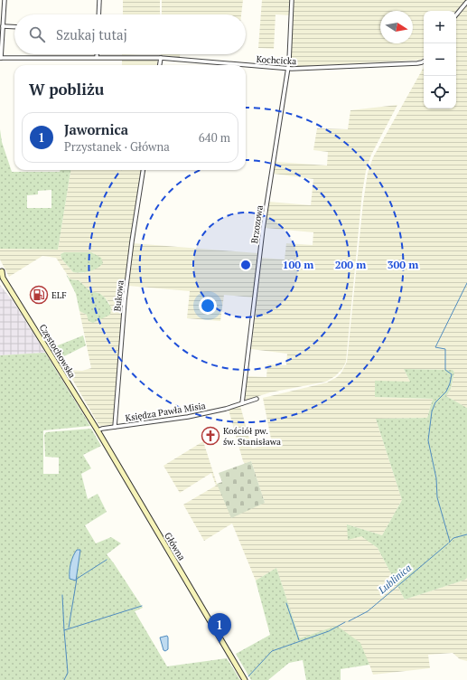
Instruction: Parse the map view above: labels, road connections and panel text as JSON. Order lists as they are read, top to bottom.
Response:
{
  "streets": {
    "main road": ["Częstochowska", "Główna"],
    "street": [
      "Kochcicka",
      "Brzozowa",
      "Bukowa",
      "Księdza Pawła Misia"
    ]
  },
  "crossings": [
    ["Kochcicka", "Brzozowa"],
    ["Brzozowa", "Księdza Pawła Misia"],
    ["Bukowa", "Księdza Pawła Misia"],
    ["Częstochowska", "Główna"],
    ["Księdza Pawła Misia", "Główna"]
  ],
  "water": ["Lublinica"],
  "places": {
    "fuel station": ["ELF"],
    "church": ["Kościół pw. św. Stanisława"]
  },
  "north": "right",
  "page": {
    "map_buttons": ["+", "−"],
    "search": "Szukaj tutaj",
    "heading": "W pobliżu",
    "list": [
      {
        "mark": "1",
        "name": "Jawornica",
        "note": "Przystanek · Główna",
        "value": "640 m"
      }
    ],
    "pins": "1"
  },
  "rings": ["100 m", "200 m", "300 m"]
}
